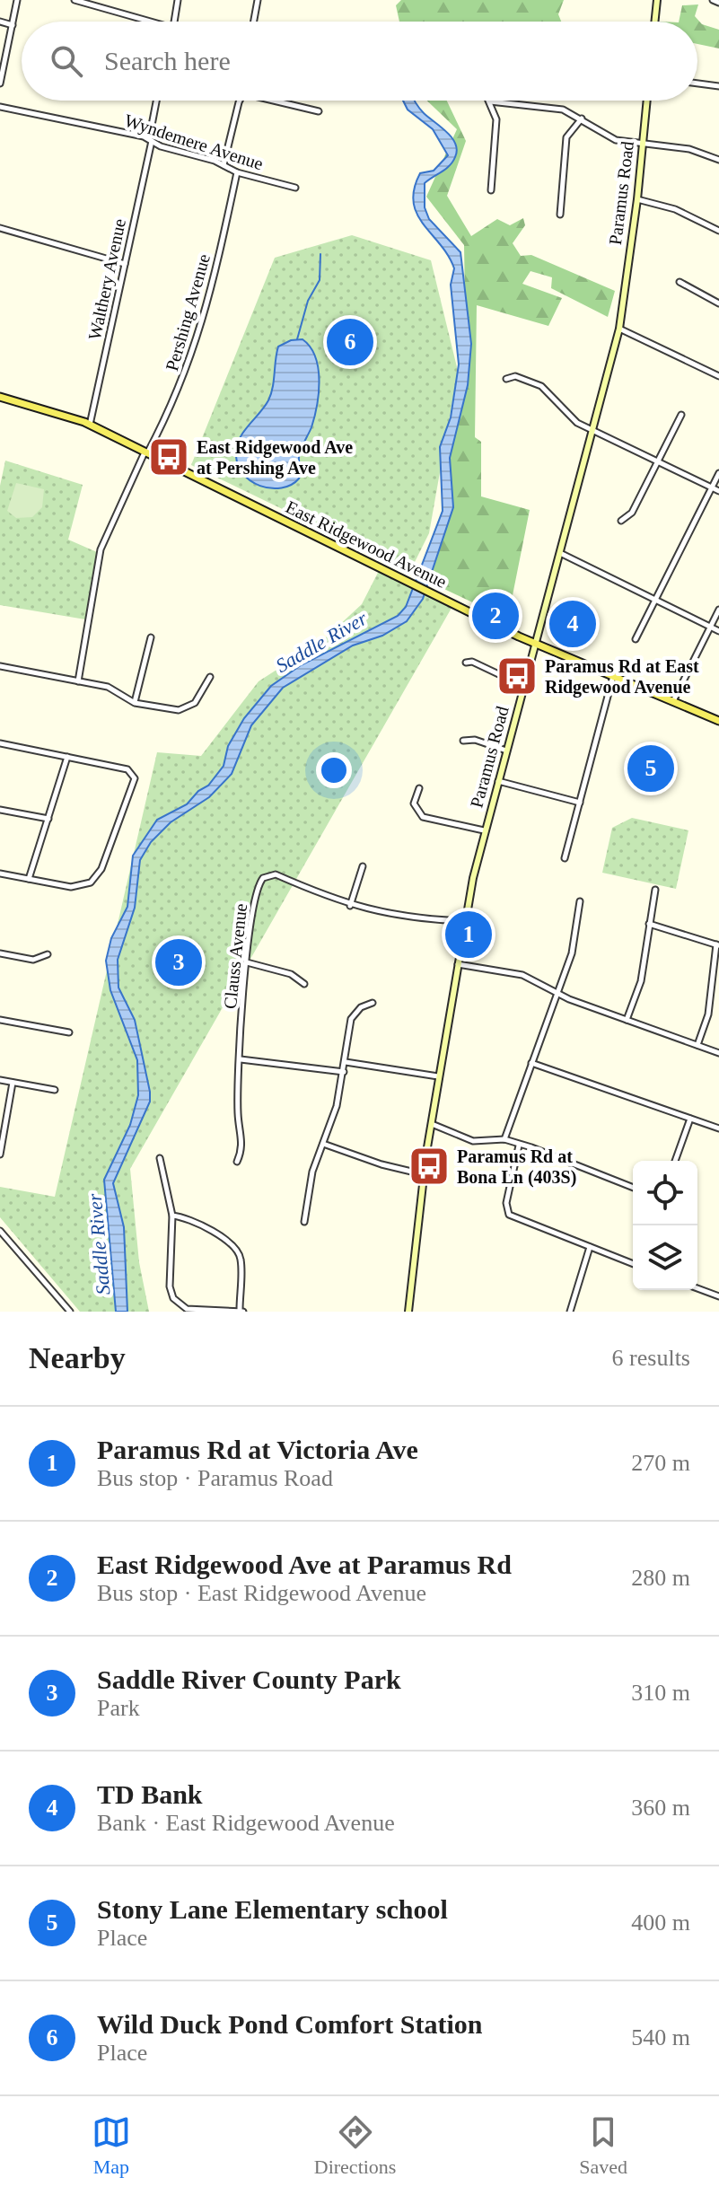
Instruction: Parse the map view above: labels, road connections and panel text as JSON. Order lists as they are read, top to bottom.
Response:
{
  "streets": {
    "main road": ["Paramus Road", "East Ridgewood Avenue"],
    "street": [
      "Wyndemere Avenue",
      "Walthery Avenue",
      "Pershing Avenue",
      "Clauss Avenue"
    ]
  },
  "crossings": [
    ["Wyndemere Avenue", "Walthery Avenue"],
    ["Wyndemere Avenue", "Pershing Avenue"],
    ["Paramus Road", "East Ridgewood Avenue"],
    ["Paramus Road", "Clauss Avenue"],
    ["Walthery Avenue", "East Ridgewood Avenue"],
    ["Pershing Avenue", "East Ridgewood Avenue"]
  ],
  "water": ["Saddle River"],
  "places": {
    "bus stop": ["East Ridgewood Ave at Pershing Ave", "Paramus Rd at East Ridgewood Avenue", "Paramus Rd at Bona Ln (403S)"]
  },
  "page": {
    "search": "Search here",
    "pins": [
      "6",
      "2",
      "4",
      "5",
      "1",
      "3"
    ],
    "heading": ["Nearby", "6 results"],
    "list": [
      {
        "mark": "1",
        "name": "Paramus Rd at Victoria Ave",
        "note": "Bus stop · Paramus Road",
        "value": "270 m"
      },
      {
        "mark": "2",
        "name": "East Ridgewood Ave at Paramus Rd",
        "note": "Bus stop · East Ridgewood Avenue",
        "value": "280 m"
      },
      {
        "mark": "3",
        "name": "Saddle River County Park",
        "note": "Park",
        "value": "310 m"
      },
      {
        "mark": "4",
        "name": "TD Bank",
        "note": "Bank · East Ridgewood Avenue",
        "value": "360 m"
      },
      {
        "mark": "5",
        "name": "Stony Lane Elementary school",
        "note": "Place",
        "value": "400 m"
      },
      {
        "mark": "6",
        "name": "Wild Duck Pond Comfort Station",
        "note": "Place",
        "value": "540 m"
      }
    ],
    "nav": ["Map", "Directions", "Saved"]
  }
}
